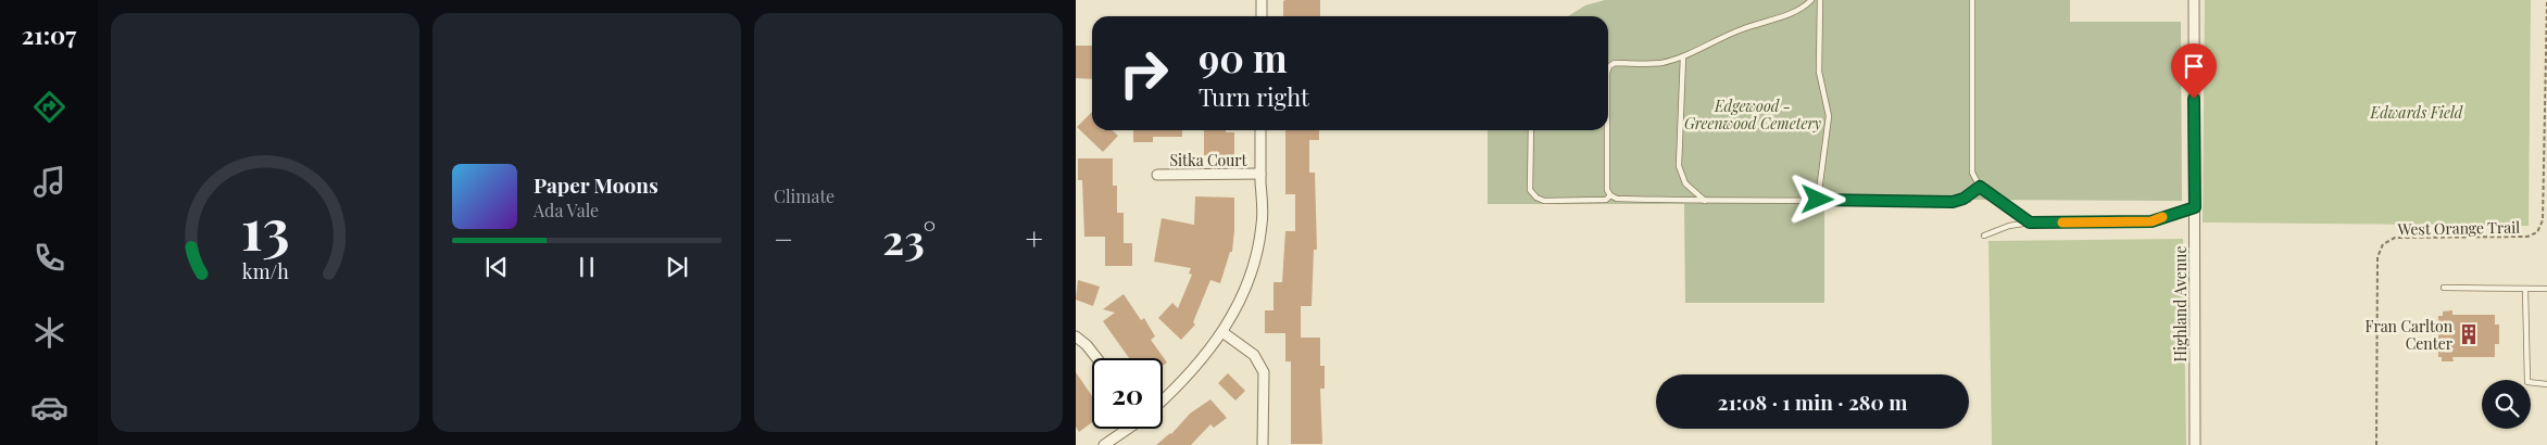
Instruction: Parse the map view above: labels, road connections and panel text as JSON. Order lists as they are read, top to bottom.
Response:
{
  "streets": {
    "street": ["Sitka Court", "Highland Avenue"],
    "path": ["West Orange Trail"]
  },
  "parks": ["Edgewood - Greenwood Cemetery", "Edwards Field"],
  "places": {
    "building": ["Fran Carlton Center"]
  },
  "page": {
    "tabs": "21:07",
    "tile": "Climate",
    "turn": ["90 m", "Turn right"],
    "song": ["Paper Moons", "Ada Vale"],
    "heat": ["−", "23°", "+"],
    "limit": "20",
    "trip": "21:08 · 1 min · 280 m",
    "gauge": ["13", "km/h"]
  }
}
